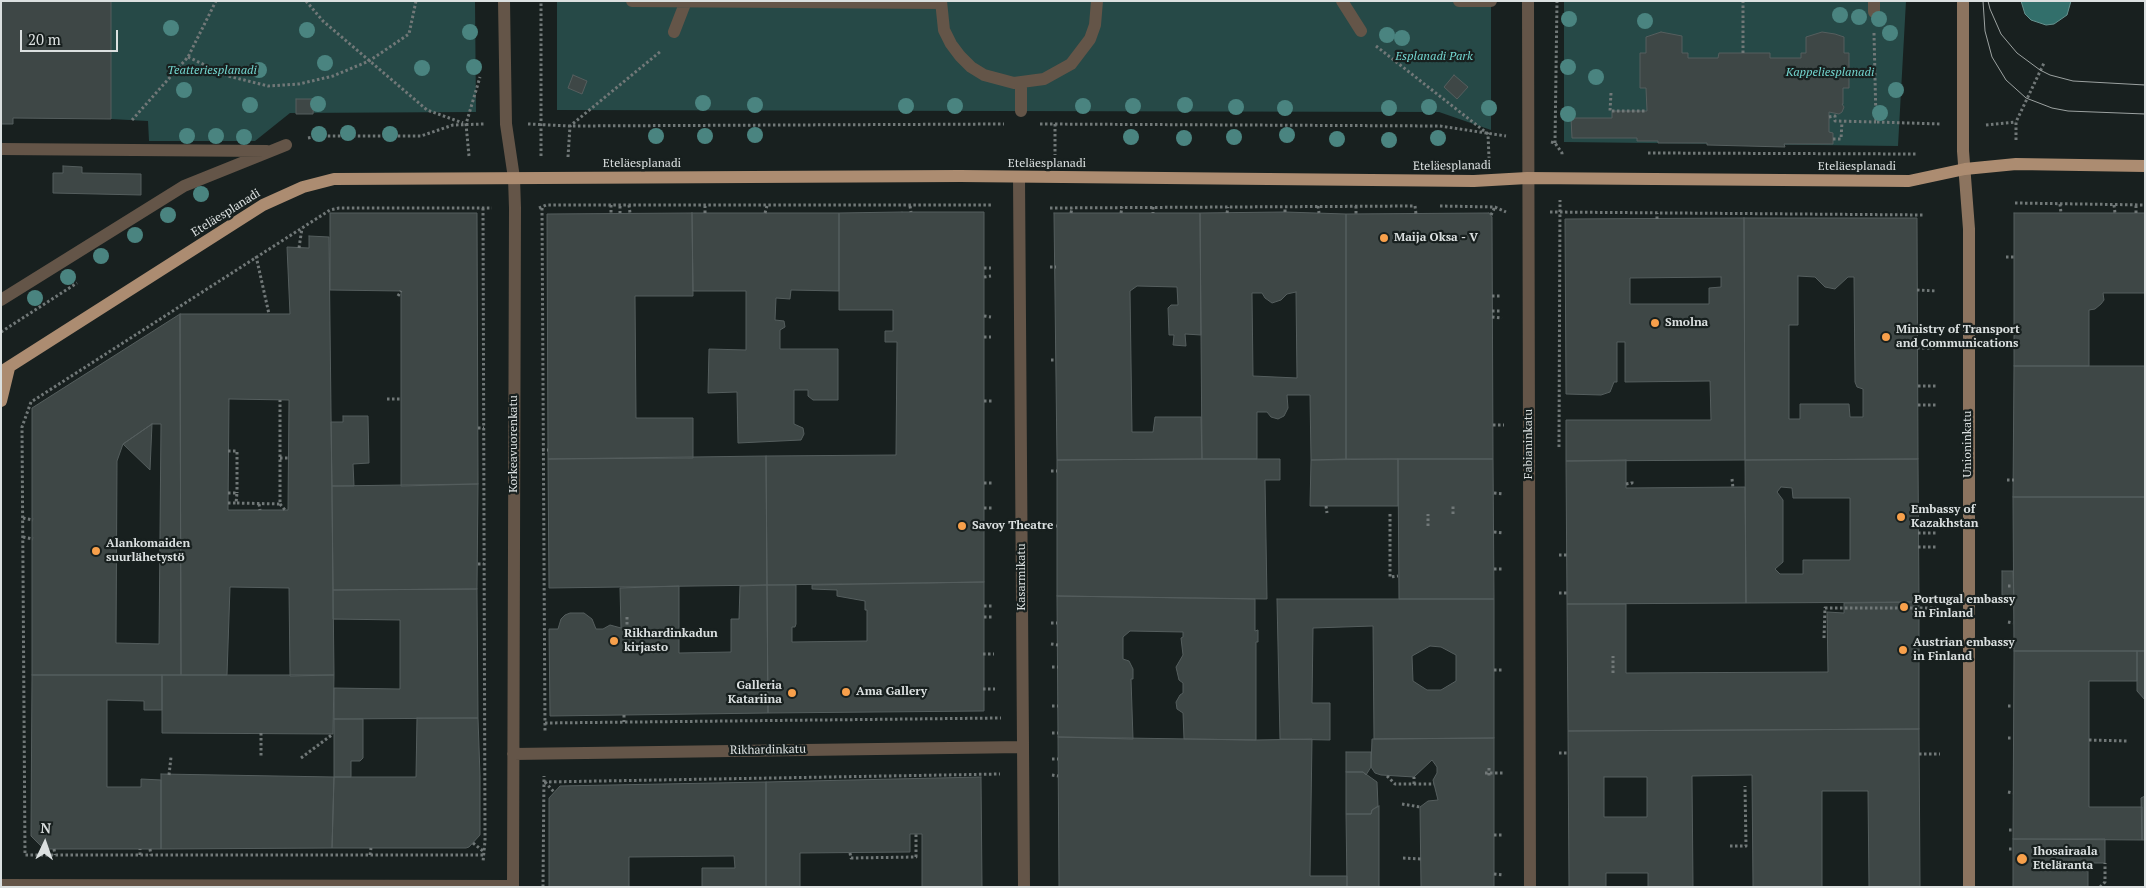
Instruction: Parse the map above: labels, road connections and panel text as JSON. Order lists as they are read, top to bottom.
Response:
{
  "streets": {
    "main road": ["Eteläesplanadi", "Unioninkatu"],
    "street": [
      "Korkeavuorenkatu",
      "Fabianinkatu",
      "Kasarmikatu",
      "Rikhardinkatu"
    ]
  },
  "crossings": [
    ["Eteläesplanadi", "Korkeavuorenkatu"],
    ["Eteläesplanadi", "Fabianinkatu"],
    ["Eteläesplanadi", "Unioninkatu"],
    ["Eteläesplanadi", "Kasarmikatu"],
    ["Korkeavuorenkatu", "Rikhardinkatu"],
    ["Kasarmikatu", "Rikhardinkatu"]
  ],
  "parks": ["Esplanadi Park", "Teatteriesplanadi", "Kappeliesplanadi"],
  "places": [
    "Maija Oksa - V",
    "Smolna",
    "Ministry of Transport and Communications",
    "Embassy of Kazakhstan",
    "Savoy Theatre",
    "Alankomaiden suurlähetystö",
    "Portugal embassy in Finland",
    "Rikhardinkadun kirjasto",
    "Austrian embassy in Finland",
    "Ama Gallery",
    "Galleria Katariina",
    "Ihosairaala Eteläranta"
  ],
  "scale_bar": "20 m",
  "north": "top"
}
